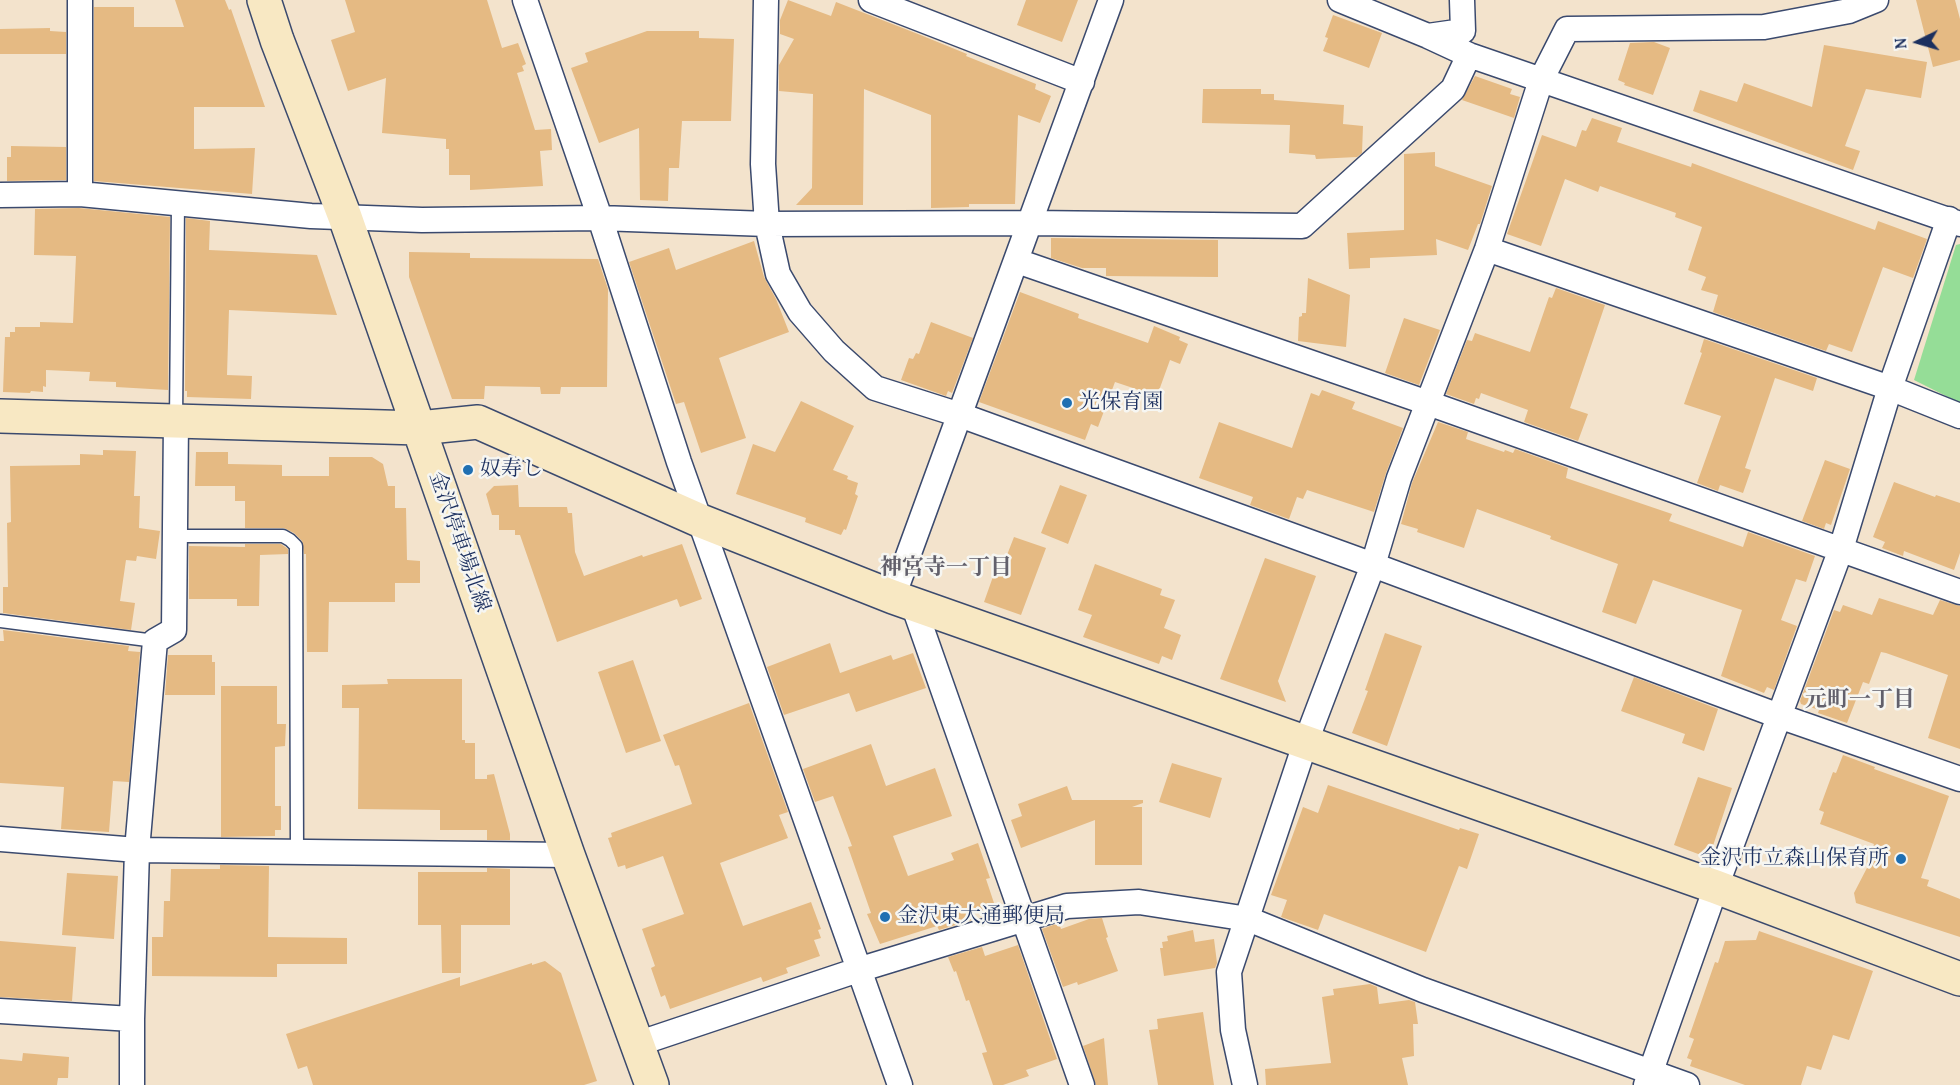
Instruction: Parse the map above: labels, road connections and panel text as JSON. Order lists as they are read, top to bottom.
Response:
{
  "streets": {
    "street": ["金沢停車場北線"]
  },
  "districts": ["神宮寺一丁目", "元町一丁目"],
  "places": [
    "光保育園",
    "奴寿し",
    "金沢市立森山保育所",
    "金沢東大通郵便局"
  ],
  "north": "left"
}
